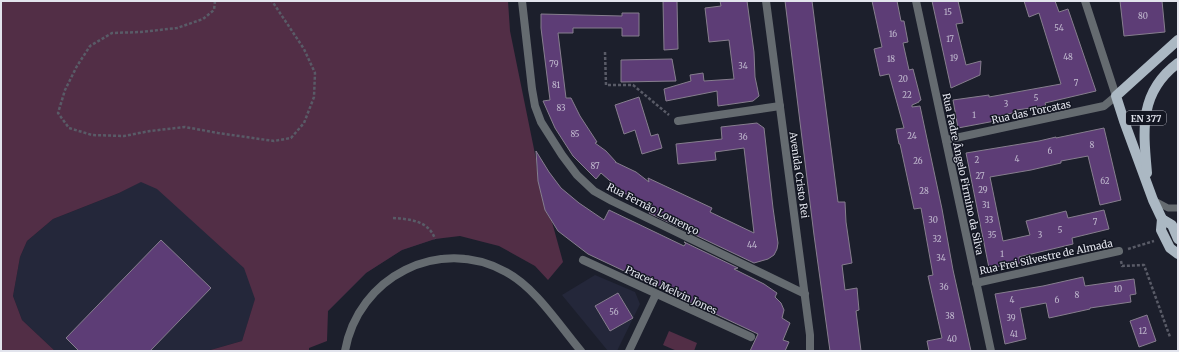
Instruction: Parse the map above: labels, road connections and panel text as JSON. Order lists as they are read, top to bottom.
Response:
{
  "streets": {
    "main road": ["EN 377"],
    "street": [
      "Rua das Torcatas",
      "Rua Padre Ângelo Firmino da Silva",
      "Avenida Cristo Rei",
      "Rua Fernão Lourenço",
      "Rua Frei Silvestre de Almada",
      "Praceta Melvin Jones"
    ]
  },
  "crossings": [
    ["Rua das Torcatas", "EN 377"],
    ["Rua das Torcatas", "Rua Padre Ângelo Firmino da Silva"],
    ["Rua Padre Ângelo Firmino da Silva", "Rua Frei Silvestre de Almada"],
    ["Avenida Cristo Rei", "Rua Fernão Lourenço"]
  ],
  "house_numbers": [
    "15",
    "80",
    "54",
    "16",
    "17",
    "48",
    "19",
    "18",
    "79",
    "34",
    "20",
    "7",
    "81",
    "22",
    "5",
    "3",
    "83",
    "1",
    "85",
    "24",
    "36",
    "8",
    "6",
    "4",
    "2",
    "26",
    "87",
    "27",
    "62",
    "29",
    "28",
    "31",
    "30",
    "33",
    "7",
    "5",
    "35",
    "3",
    "32",
    "44",
    "1",
    "34",
    "36",
    "10",
    "8",
    "4",
    "6",
    "56",
    "38",
    "39",
    "12",
    "41",
    "40"
  ]
}
